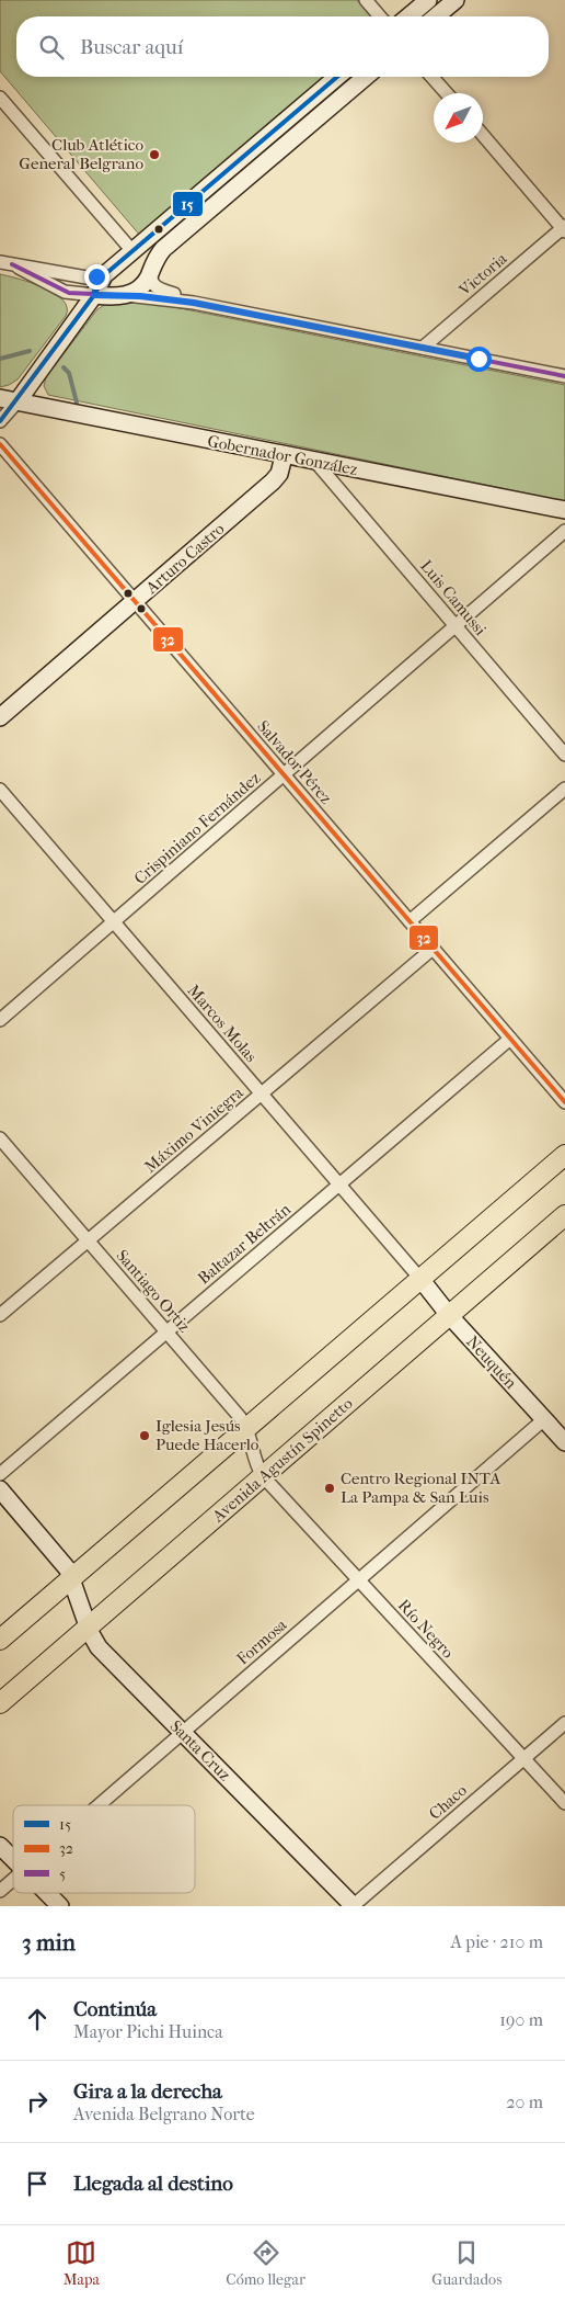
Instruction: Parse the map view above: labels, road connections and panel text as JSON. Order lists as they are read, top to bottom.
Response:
{
  "streets": {
    "main road": [
      "Gobernador González",
      "Arturo Castro",
      "Neuquén",
      "Avenida Agustín Spinetto",
      "Santa Cruz"
    ],
    "street": [
      "Victoria",
      "Luis Camussi",
      "Salvador Pérez",
      "Crispiniano Fernández",
      "Marcos Molas",
      "Máximo Viniegra",
      "Baltazar Beltrán",
      "Santiago Ortiz",
      "Río Negro",
      "Formosa",
      "Chaco"
    ]
  },
  "crossings": [
    ["Gobernador González", "Arturo Castro"],
    ["Gobernador González", "Luis Camussi"],
    ["Arturo Castro", "Salvador Pérez"],
    ["Luis Camussi", "Crispiniano Fernández"],
    ["Salvador Pérez", "Crispiniano Fernández"],
    ["Salvador Pérez", "Máximo Viniegra"],
    ["Salvador Pérez", "Baltazar Beltrán"],
    ["Crispiniano Fernández", "Marcos Molas"],
    ["Marcos Molas", "Máximo Viniegra"],
    ["Marcos Molas", "Baltazar Beltrán"],
    ["Marcos Molas", "Neuquén"],
    ["Máximo Viniegra", "Santiago Ortiz"],
    ["Baltazar Beltrán", "Santiago Ortiz"],
    ["Santiago Ortiz", "Avenida Agustín Spinetto"],
    ["Santiago Ortiz", "Río Negro"],
    ["Neuquén", "Avenida Agustín Spinetto"],
    ["Neuquén", "Formosa"],
    ["Avenida Agustín Spinetto", "Río Negro"],
    ["Avenida Agustín Spinetto", "Santa Cruz"],
    ["Río Negro", "Formosa"],
    ["Río Negro", "Chaco"],
    ["Formosa", "Santa Cruz"],
    ["Santa Cruz", "Chaco"]
  ],
  "places": ["Club Atlético General Belgrano", "Iglesia Jesús Puede Hacerlo", "Centro Regional INTA La Pampa & San Luis"],
  "lines": ["transit line 15", "transit line 5", "transit line 32"],
  "legend": ["15", "32", "5"],
  "north": "bottom left",
  "page": {
    "search": "Buscar aquí",
    "heading": ["3 min", "A pie · 210 m"],
    "list": [
      ["Continúa", "Mayor Pichi Huinca", "190 m"],
      ["Gira a la derecha", "Avenida Belgrano Norte", "20 m"],
      "Llegada al destino"
    ],
    "nav": ["Mapa", "Cómo llegar", "Guardados"]
  }
}
